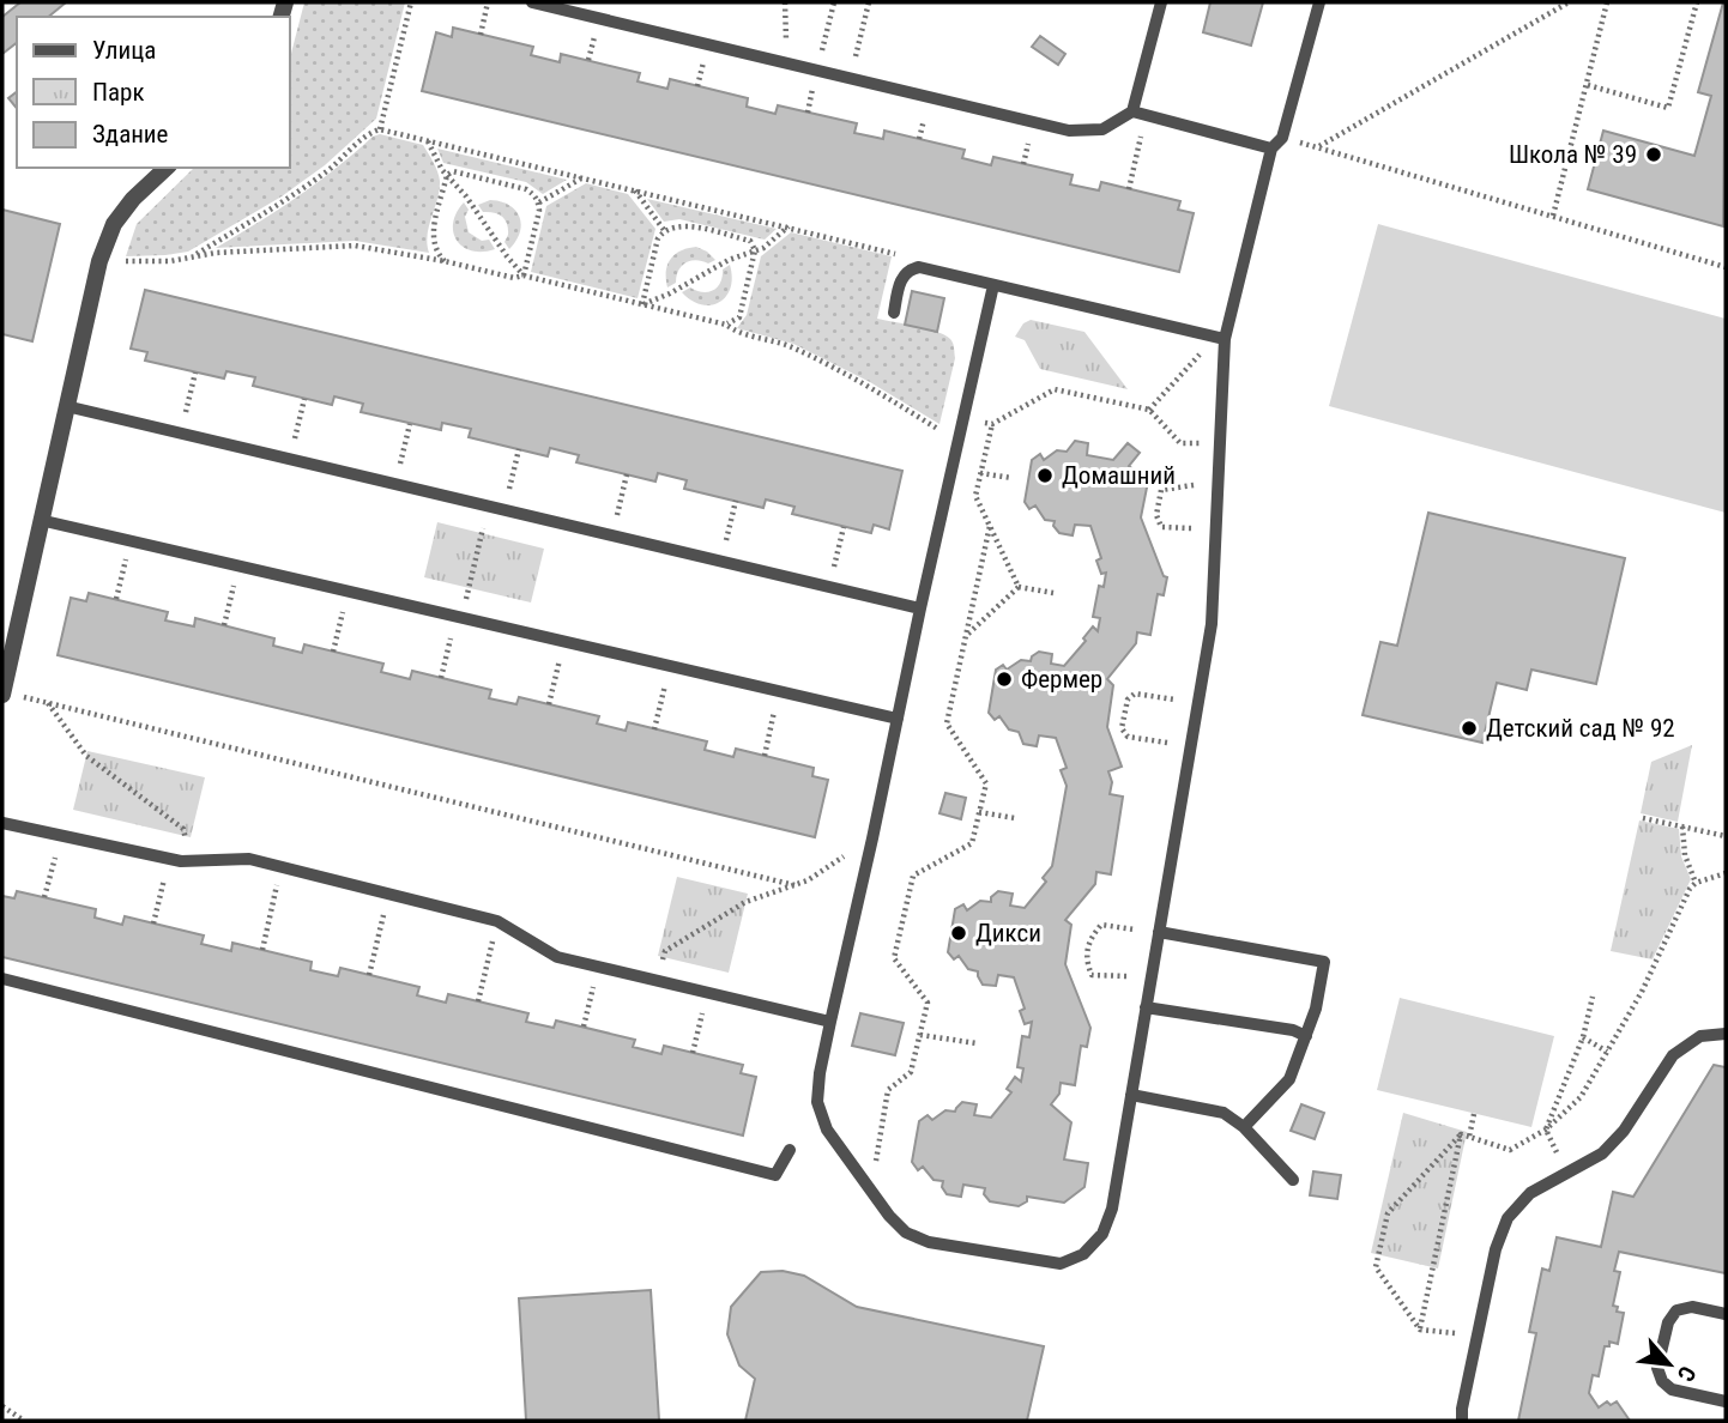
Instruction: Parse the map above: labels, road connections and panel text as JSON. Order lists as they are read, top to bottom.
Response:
{
  "places": [
    "Школа № 39",
    "Домашний",
    "Фермер",
    "Детский сад № 92",
    "Дикси"
  ],
  "legend": ["Улица", "Парк", "Здание"],
  "north": "bottom right"
}
